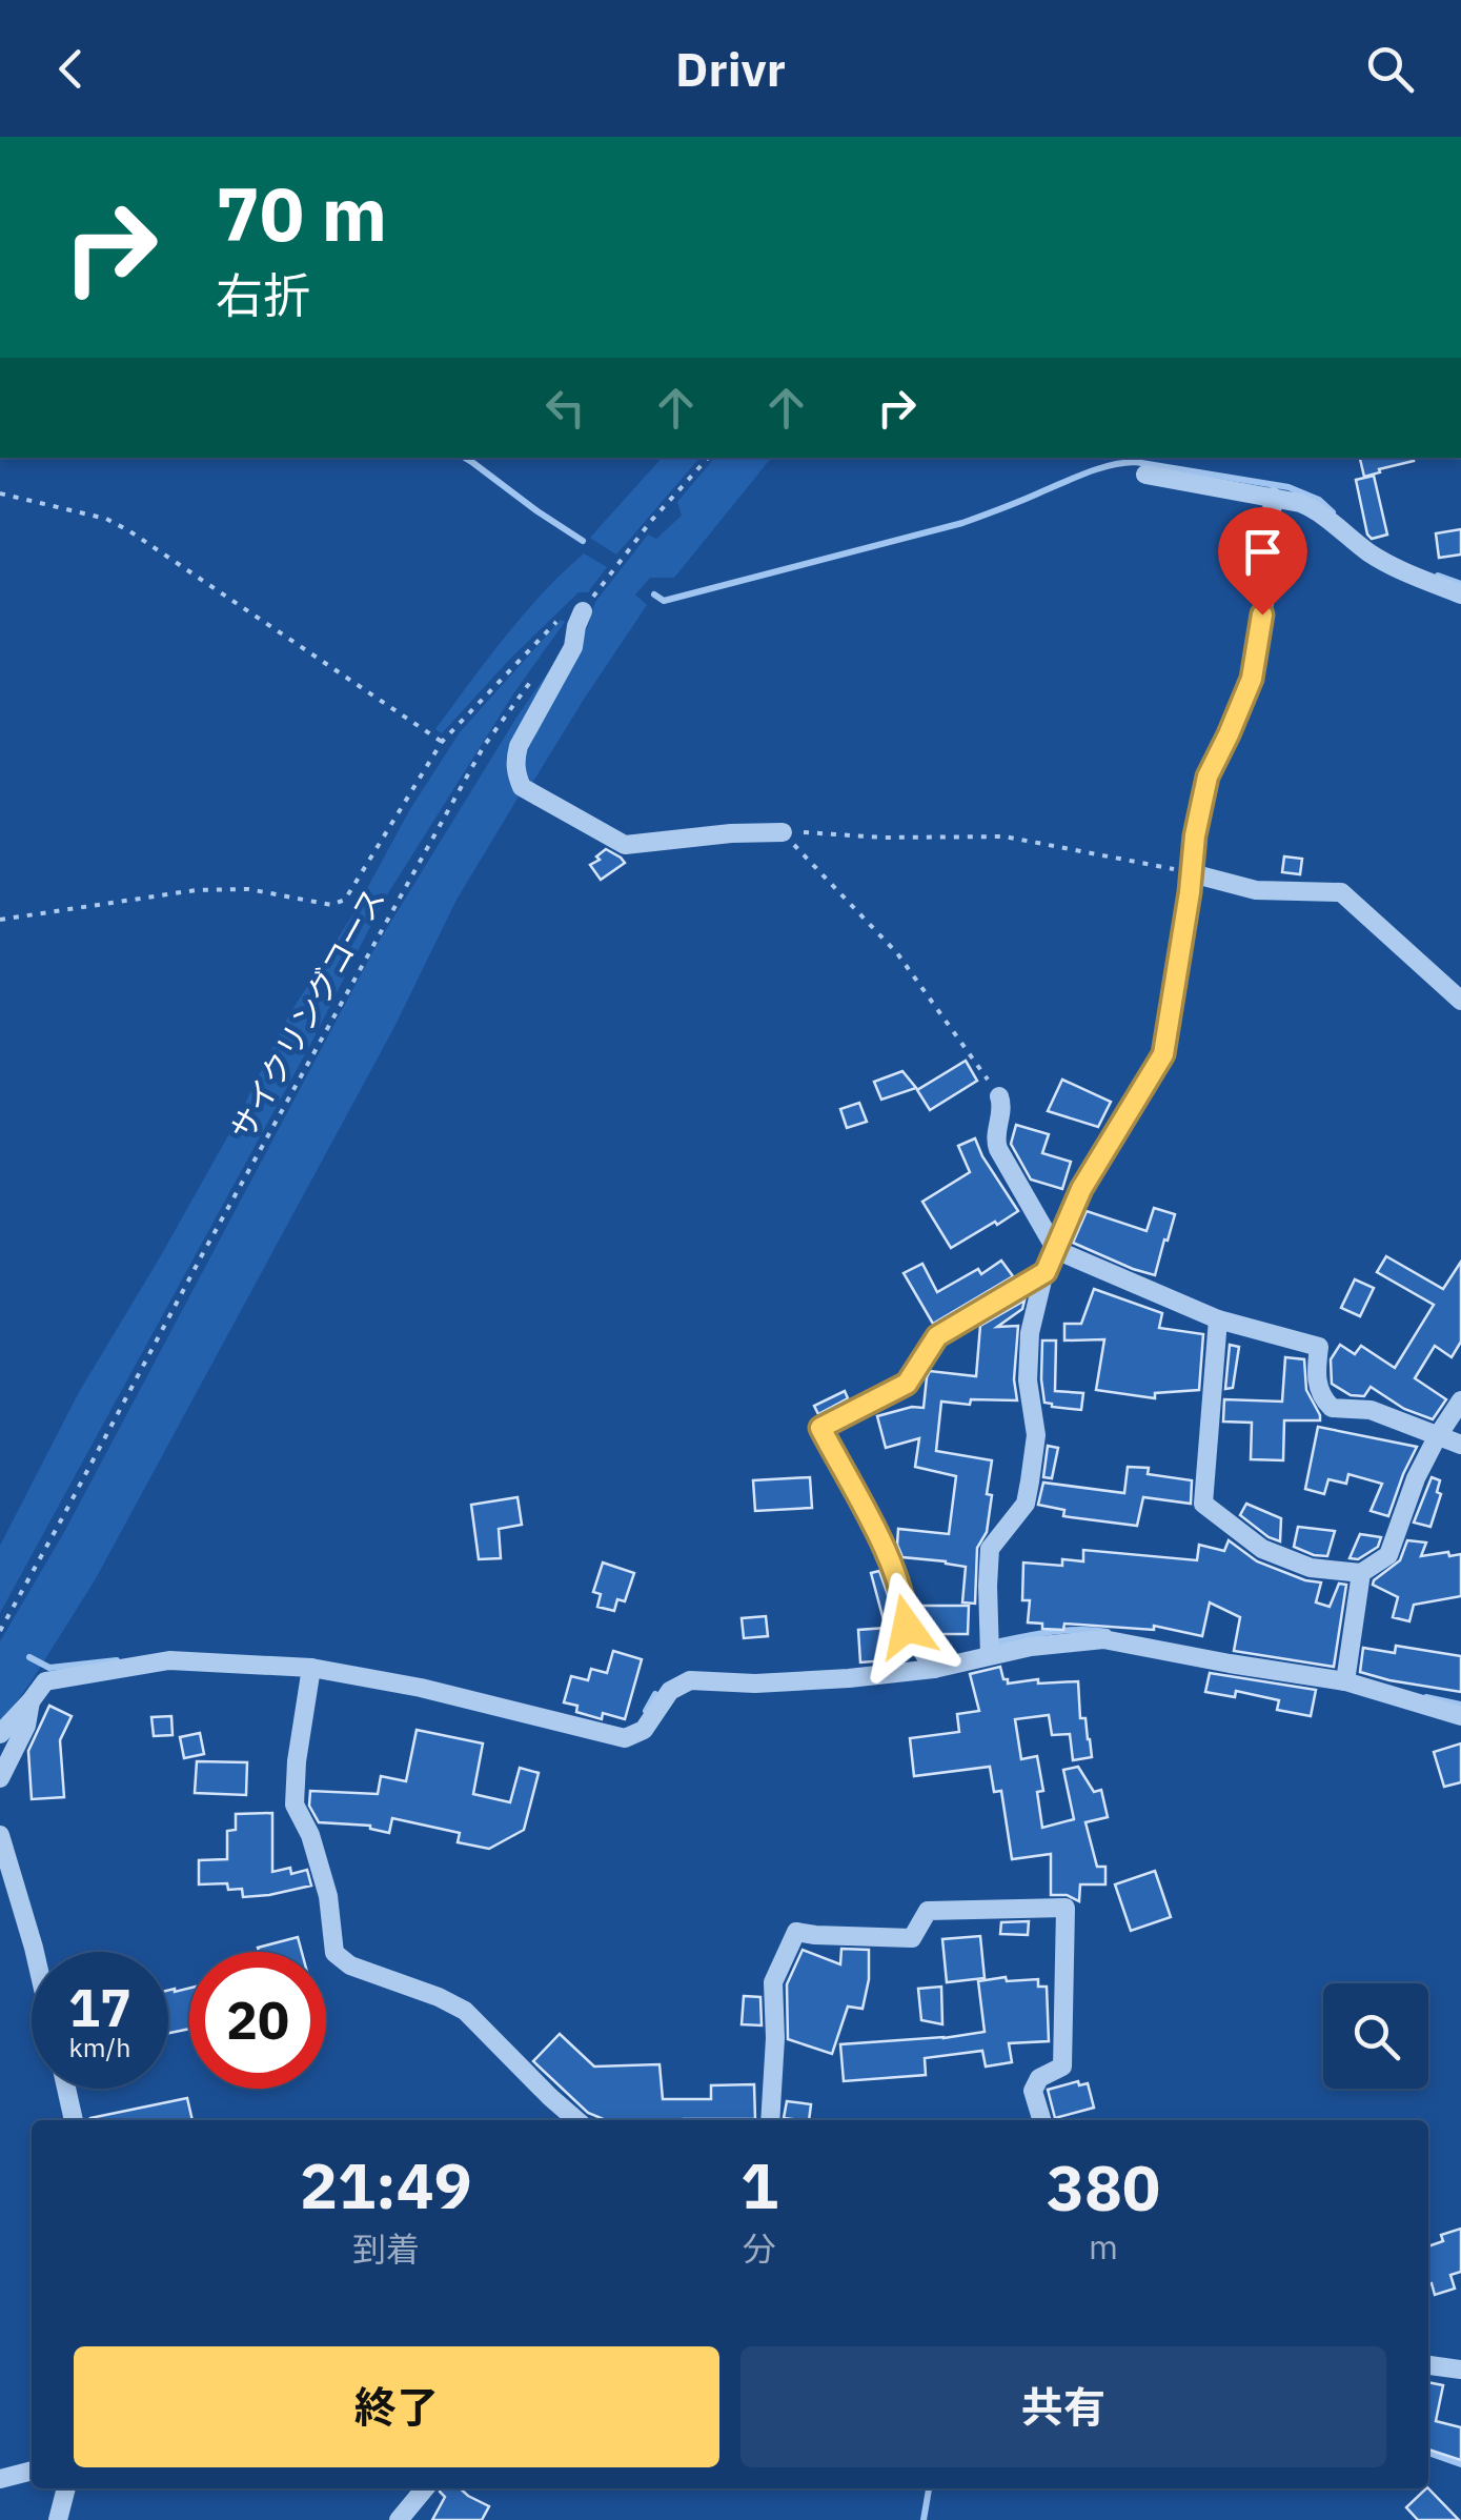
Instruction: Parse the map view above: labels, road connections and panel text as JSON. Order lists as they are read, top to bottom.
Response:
{
  "streets": {
    "path": ["サイクリングコース"]
  },
  "page": {
    "header": "Drivr",
    "turn": ["70 m", "右折"],
    "speed": "17 km/h",
    "limit": "20",
    "eta": [
      "21:49",
      "到着",
      "1",
      "分",
      "380",
      "m"
    ],
    "buttons": ["終了", "共有"]
  }
}
